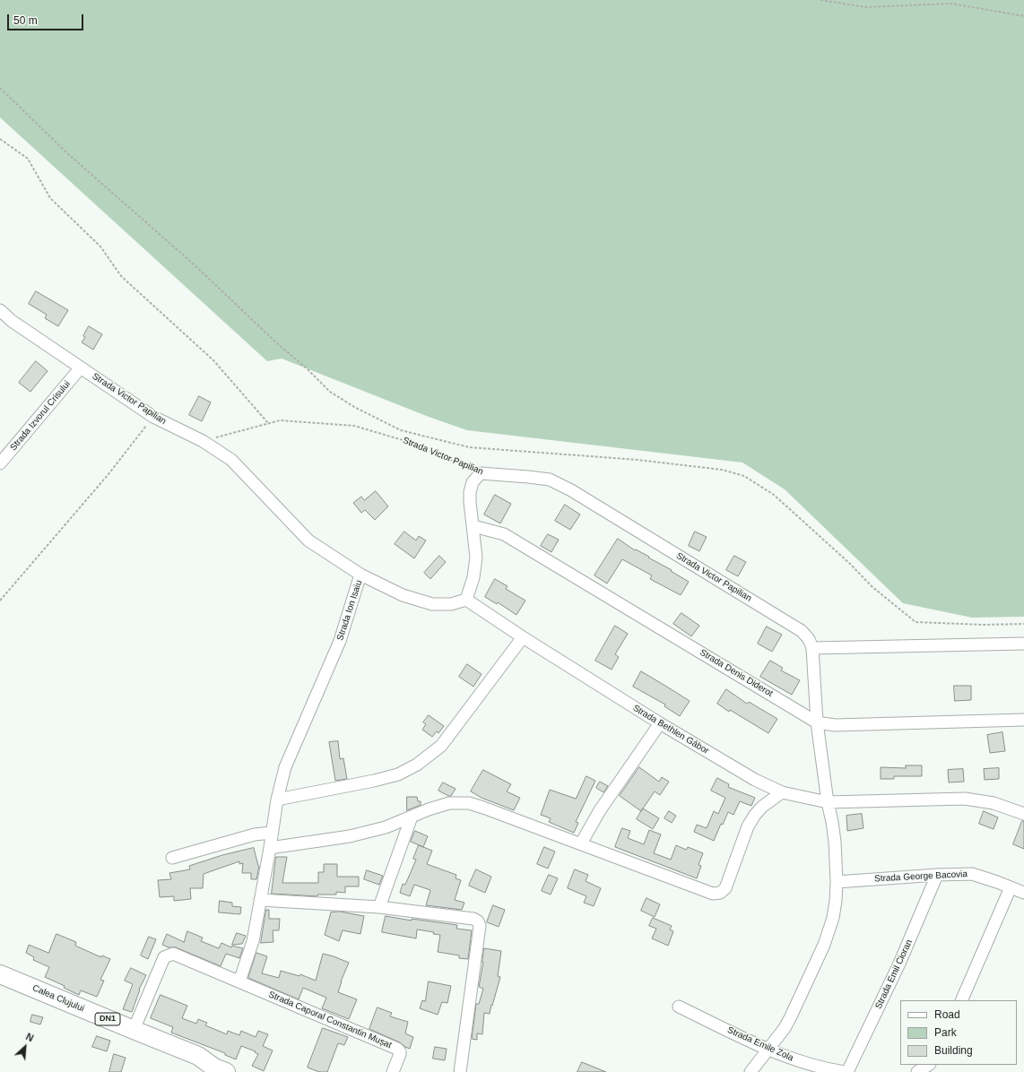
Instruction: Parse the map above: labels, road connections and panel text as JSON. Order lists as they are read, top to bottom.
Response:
{
  "streets": {
    "main road": ["Calea Clujului", "DN1"],
    "street": [
      "Strada Victor Papilian",
      "Strada Izvorul Crisului",
      "Strada Ion Isaiu",
      "Strada Denis Diderot",
      "Strada Bethlen Gábor",
      "Strada George Bacovia",
      "Strada Emil Cioran",
      "Strada Caporal Constantin Mușat",
      "Strada Emile Zola"
    ]
  },
  "crossings": [
    ["Strada Victor Papilian", "Strada Izvorul Crisului"],
    ["Strada Victor Papilian", "Strada Ion Isaiu"],
    ["Strada Victor Papilian", "Strada Denis Diderot"],
    ["Strada Victor Papilian", "Strada Bethlen Gábor"],
    ["Strada Victor Papilian", "Strada George Bacovia"],
    ["Strada Victor Papilian", "Strada Emile Zola"],
    ["Strada George Bacovia", "Strada Emil Cioran"],
    ["Strada Emil Cioran", "Strada Emile Zola"],
    ["Calea Clujului", "Strada Caporal Constantin Mușat"]
  ],
  "legend": ["Road", "Park", "Building"],
  "scale_bar": "50 m",
  "north": "top right"
}
